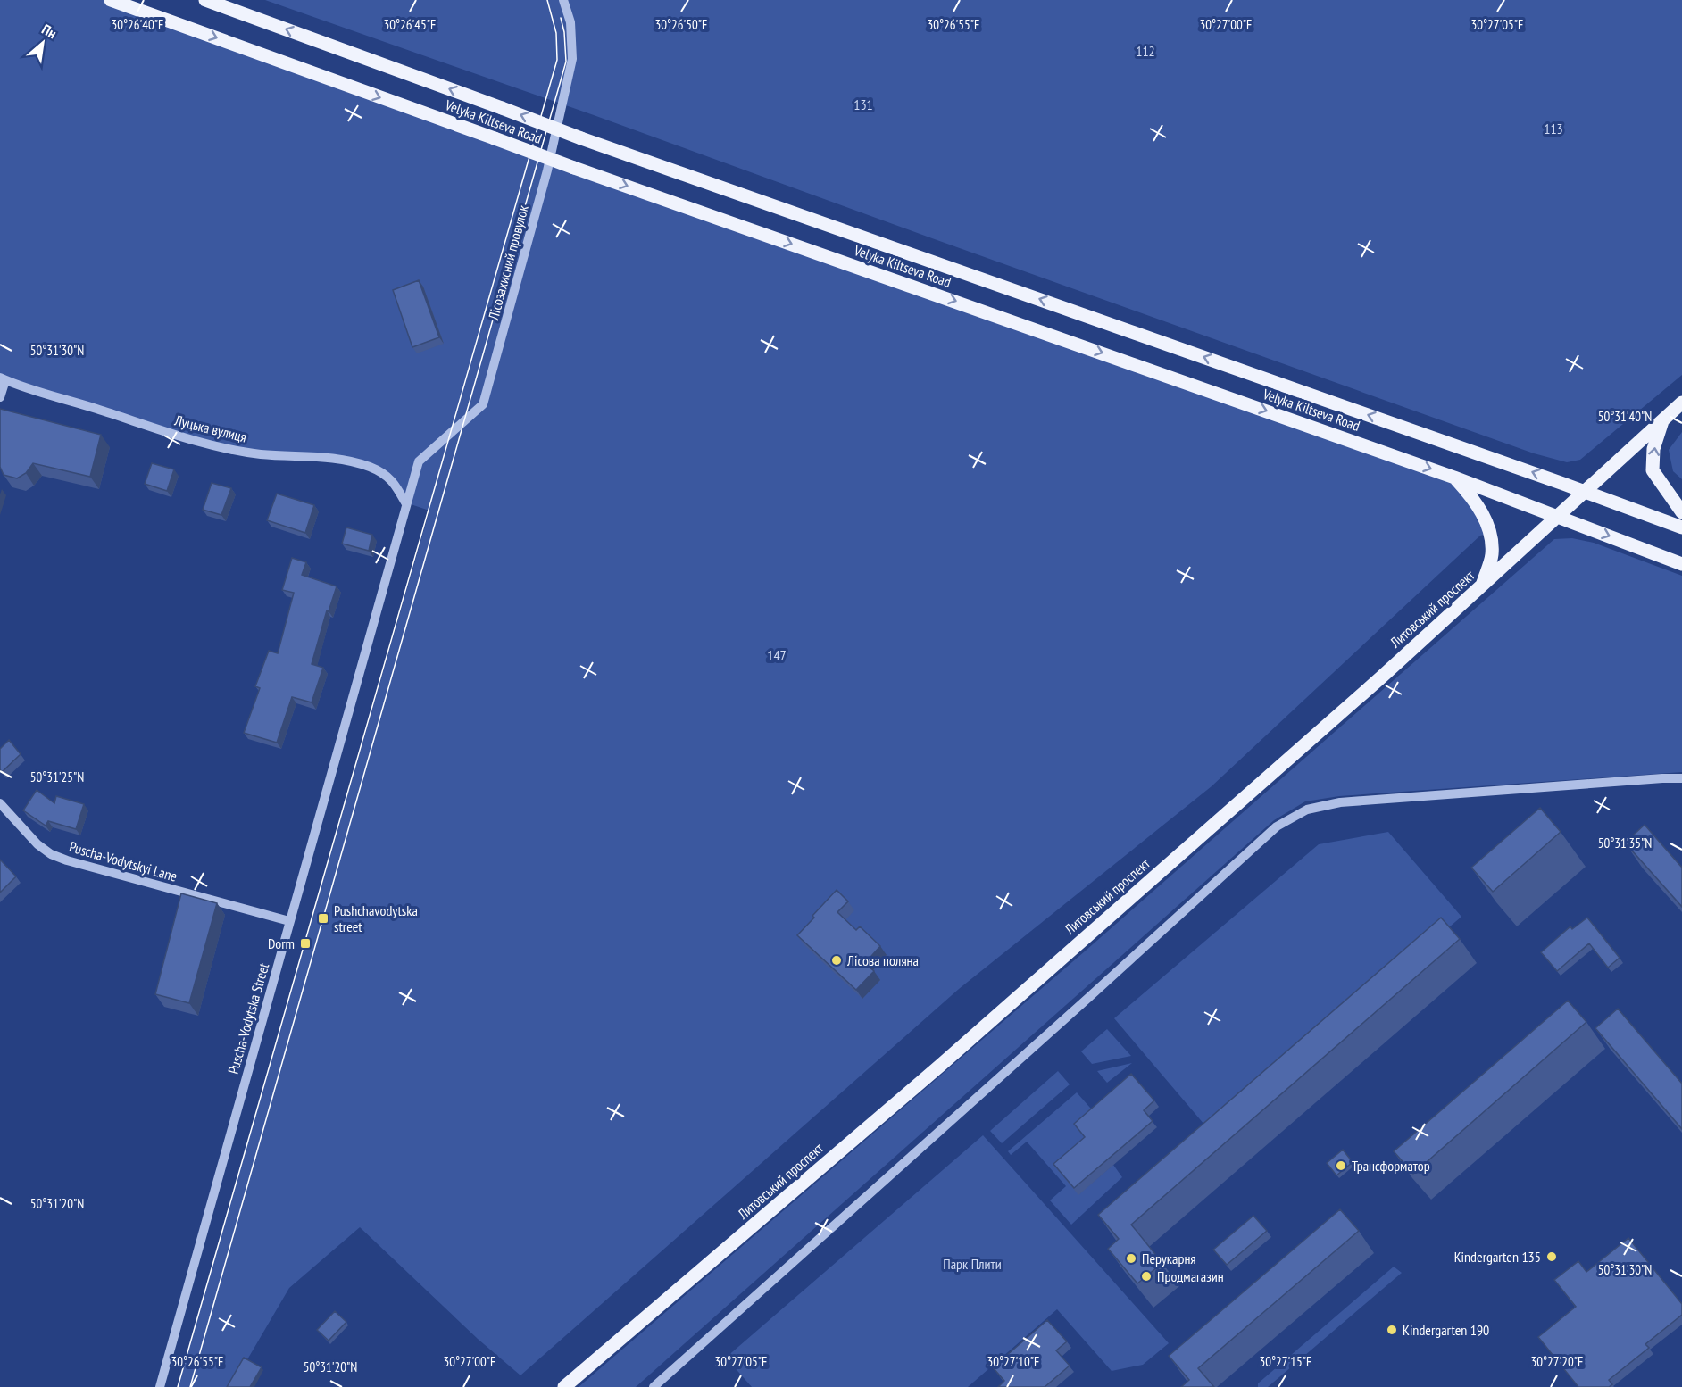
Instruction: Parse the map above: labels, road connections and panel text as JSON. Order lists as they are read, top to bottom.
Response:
{
  "streets": {
    "main road": ["Velyka Kiltseva Road", "Литовський проспект"],
    "street": [
      "Лісозахисний провулок",
      "Луцька вулиця",
      "Puscha-Vodytskyi Lane",
      "Puscha-Vodytska Street"
    ]
  },
  "crossings": [
    ["Velyka Kiltseva Road", "Литовський проспект"],
    ["Лісозахисний провулок", "Луцька вулиця"],
    ["Лісозахисний провулок", "Puscha-Vodytska Street"],
    ["Луцька вулиця", "Puscha-Vodytska Street"],
    ["Puscha-Vodytskyi Lane", "Puscha-Vodytska Street"]
  ],
  "parks": [
    "112",
    "131",
    "113",
    "147",
    "Парк Плити"
  ],
  "places": {
    "transit": ["Pushchavodytska street", "Dorm"],
    "other": [
      "Лісова поляна",
      "Трансформатор",
      "Kindergarten 135",
      "Перукарня",
      "Продмагазин",
      "Kindergarten 190"
    ]
  },
  "north": "top right",
  "coordinates": [
    "30°26'40\"E",
    "30°26'45\"E",
    "30°26'50\"E",
    "30°26'55\"E",
    "30°27'00\"E",
    "30°27'05\"E",
    "50°31'30\"N",
    "50°31'40\"N",
    "50°31'25\"N",
    "50°31'35\"N",
    "50°31'20\"N",
    "30°27'10\"E",
    "30°27'15\"E",
    "30°27'20\"E"
  ]
}
